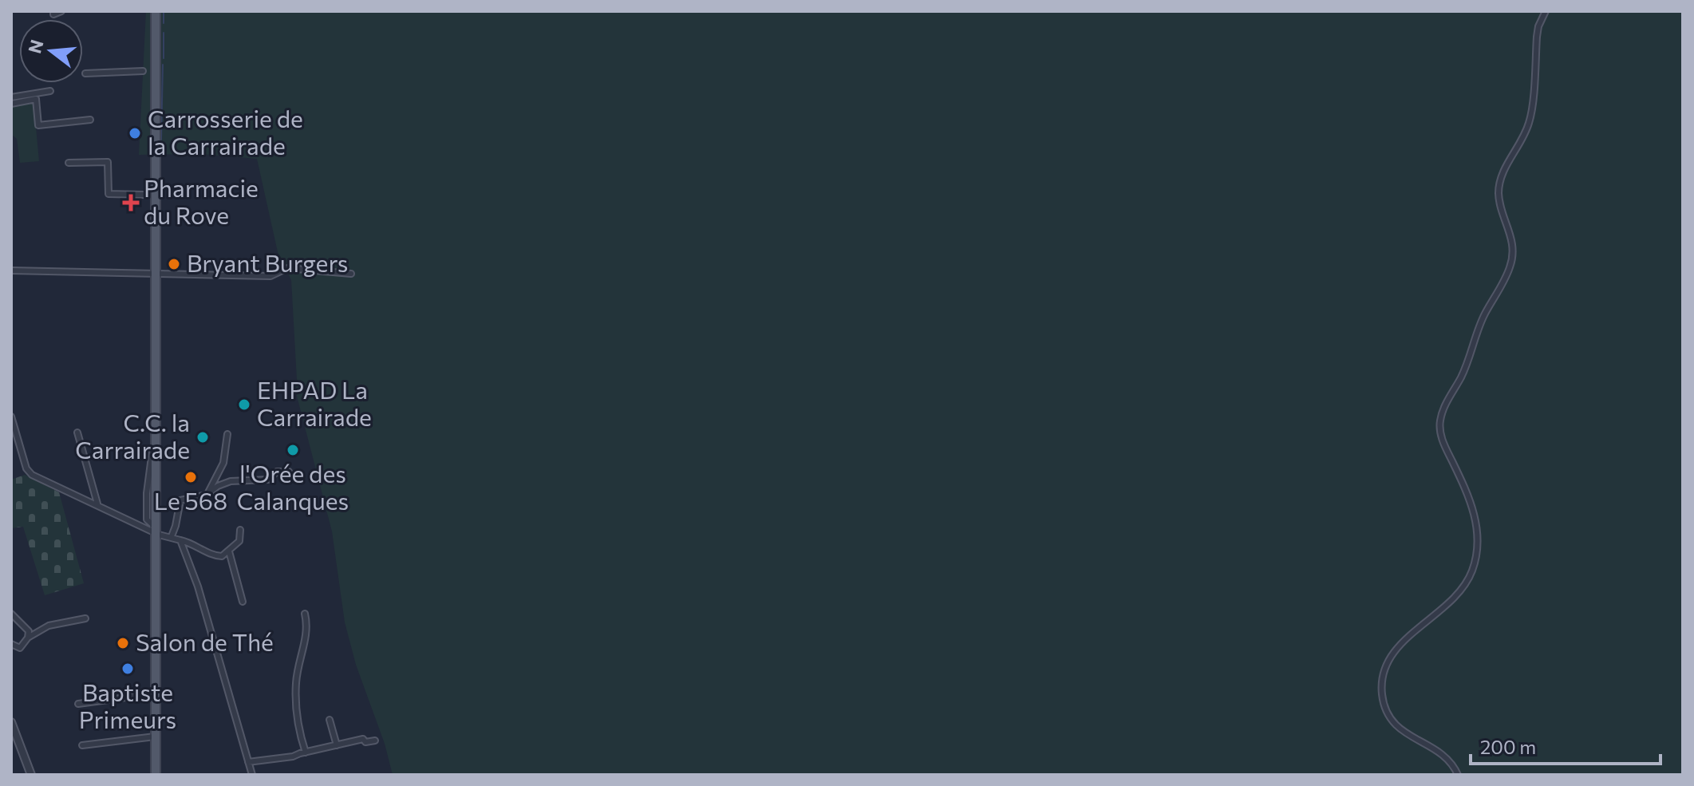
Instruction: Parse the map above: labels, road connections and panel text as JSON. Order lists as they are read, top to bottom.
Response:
{
  "places": {
    "other": [
      "Carrosserie de la Carrairade",
      "Bryant Burgers",
      "EHPAD La Carrairade",
      "C.C. la Carrairade",
      "l'Orée des Calanques",
      "Le 568",
      "Salon de Thé",
      "Baptiste Primeurs"
    ],
    "health": ["Pharmacie du Rove"]
  },
  "scale_bar": "200 m",
  "north": "left"
}
